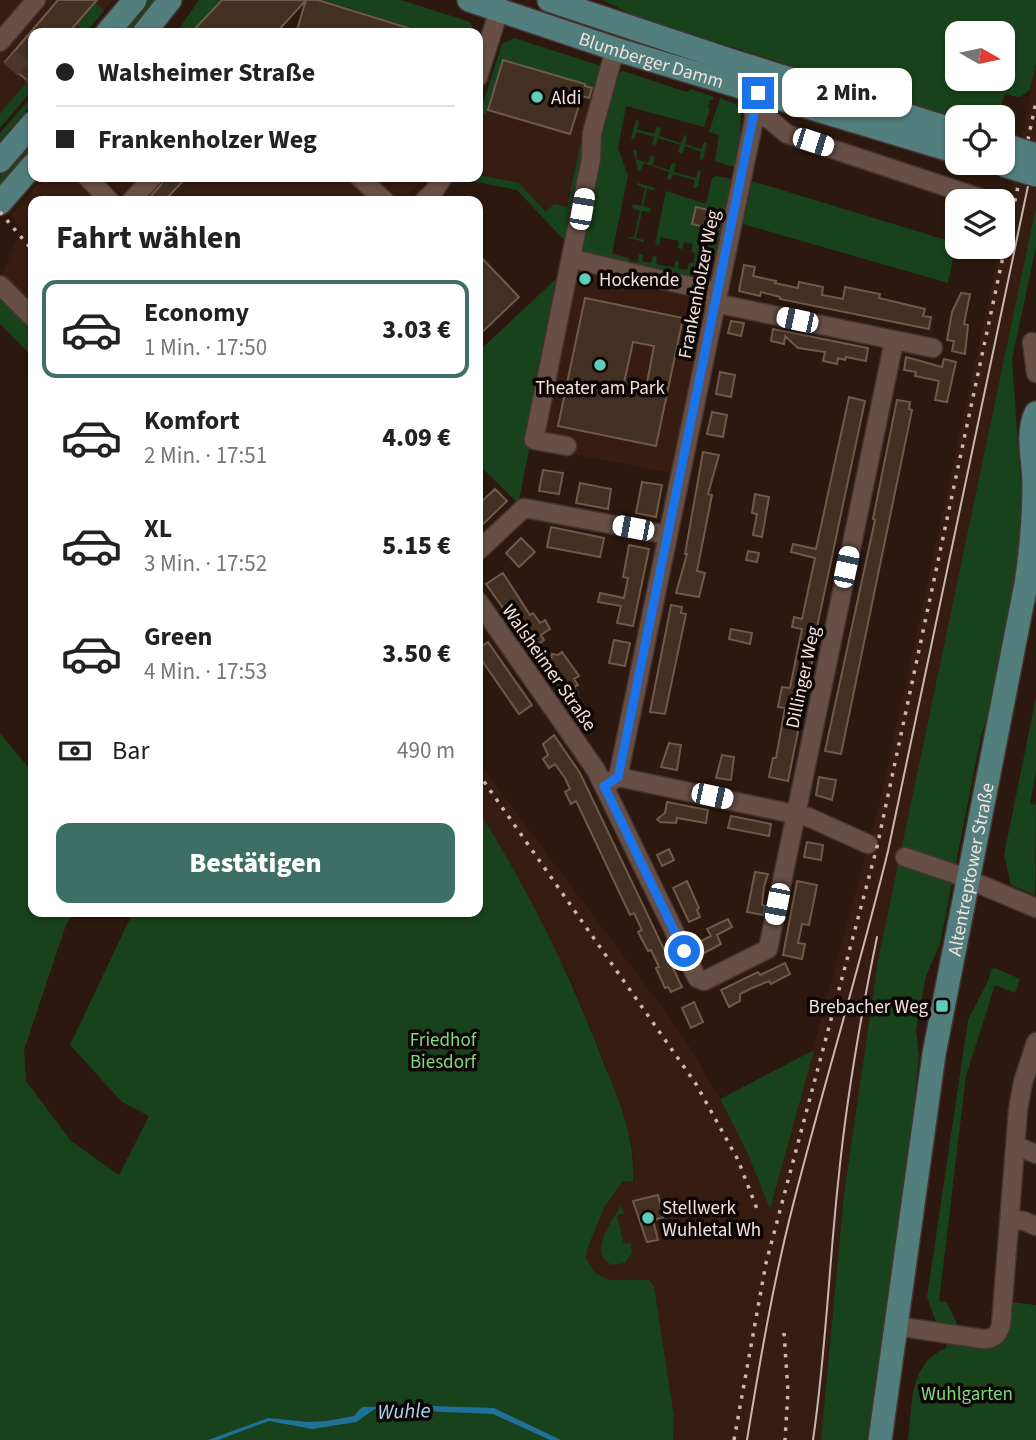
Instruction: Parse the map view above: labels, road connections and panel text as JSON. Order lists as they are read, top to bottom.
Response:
{
  "streets": {
    "main road": ["Blumberger Damm", "Altentreptower Straße"],
    "street": ["Frankenholzer Weg", "Walsheimer Straße", "Dillinger Weg"]
  },
  "crossings": [
    ["Blumberger Damm", "Frankenholzer Weg"],
    ["Frankenholzer Weg", "Walsheimer Straße"],
    ["Walsheimer Straße", "Dillinger Weg"]
  ],
  "water": ["Wuhle"],
  "parks": ["Friedhof Biesdorf", "Wuhlgarten"],
  "places": {
    "other": [
      "Aldi",
      "Hockende",
      "Theater am Park",
      "Stellwerk Wuhletal Wh"
    ],
    "transit": ["Brebacher Weg"]
  },
  "north": "right",
  "page": {
    "banner": ["Walsheimer Straße", "Frankenholzer Weg"],
    "bubble": "2 Min.",
    "heading": "Fahrt wählen",
    "list": [
      {
        "name": "Economy",
        "note": "1 Min. · 17:50",
        "value": "3.03 €"
      },
      {
        "name": "Komfort",
        "note": "2 Min. · 17:51",
        "value": "4.09 €"
      },
      {
        "name": "XL",
        "note": "3 Min. · 17:52",
        "value": "5.15 €"
      },
      {
        "name": "Green",
        "note": "4 Min. · 17:53",
        "value": "3.50 €"
      }
    ],
    "pay": ["Bar", "490 m"],
    "buttons": "Bestätigen"
  }
}
